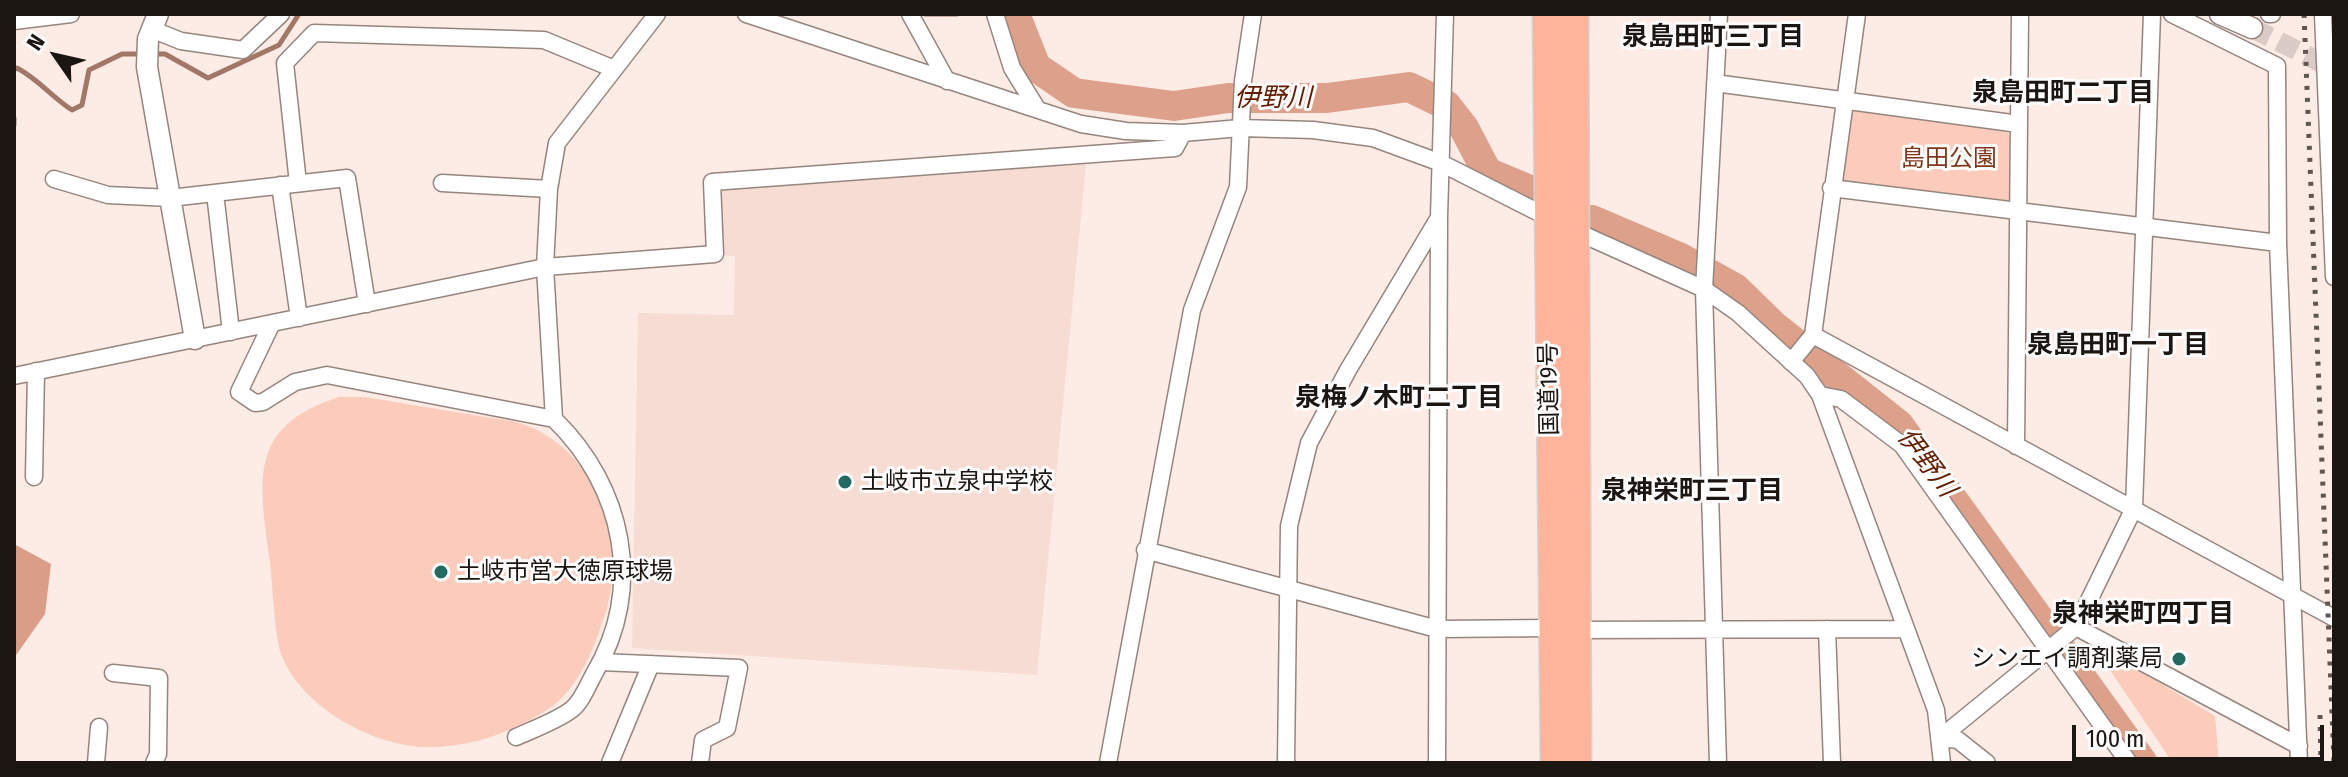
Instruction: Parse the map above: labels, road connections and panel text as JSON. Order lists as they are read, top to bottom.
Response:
{
  "streets": {
    "highway": ["国道19号"]
  },
  "districts": [
    "泉島田町三丁目",
    "泉島田町二丁目",
    "泉島田町一丁目",
    "泉梅ノ木町二丁目",
    "泉神栄町三丁目",
    "泉神栄町四丁目"
  ],
  "water": ["伊野川"],
  "parks": ["島田公園"],
  "places": ["土岐市立泉中学校", "土岐市営大徳原球場", "シンエイ調剤薬局"],
  "scale_bar": "100 m",
  "north": "top left"
}
